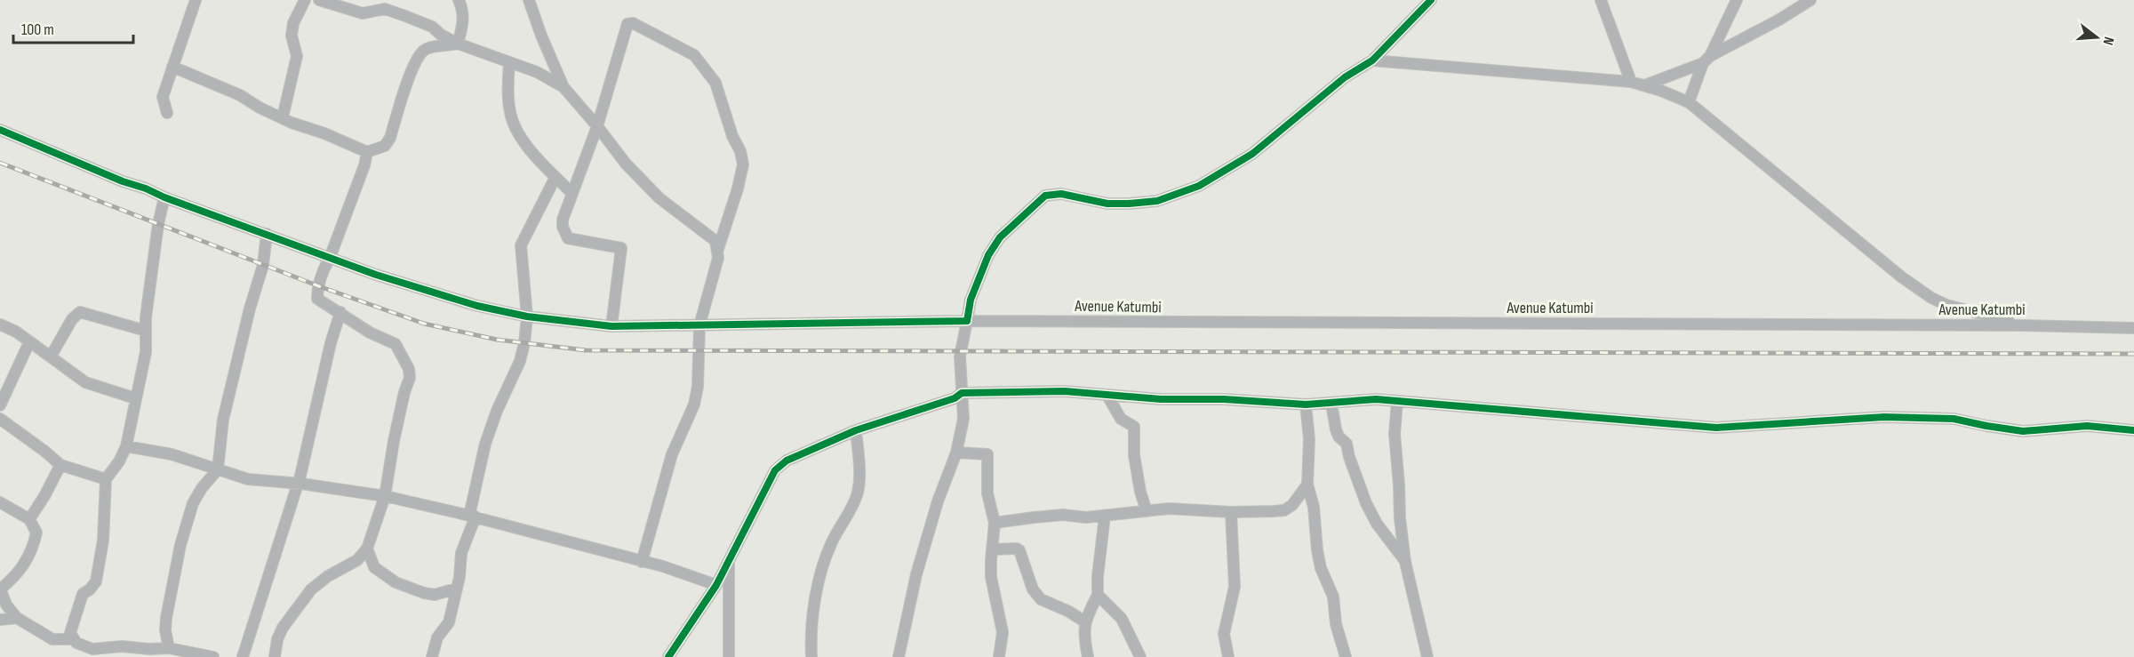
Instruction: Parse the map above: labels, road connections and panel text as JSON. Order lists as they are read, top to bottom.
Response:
{
  "streets": {
    "street": ["Avenue Katumbi"]
  },
  "scale_bar": "100 m",
  "north": "right"
}
